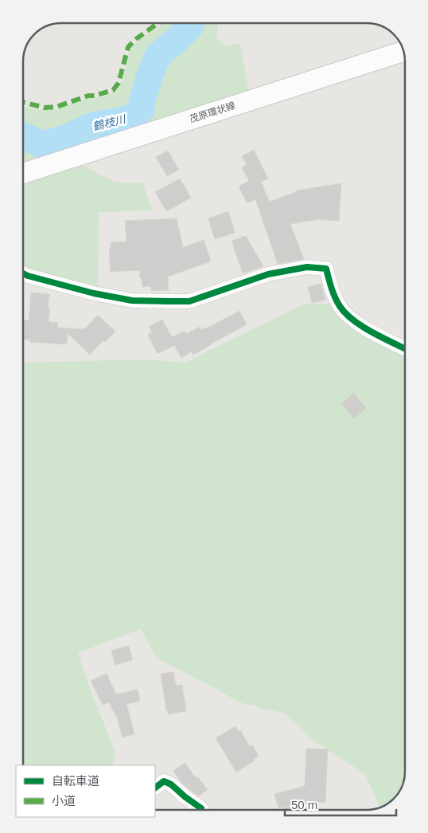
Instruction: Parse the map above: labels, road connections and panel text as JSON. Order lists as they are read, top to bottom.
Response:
{
  "streets": {
    "main road": ["茂原環状線"]
  },
  "water": ["鶴枝川"],
  "legend": ["自転車道", "小道"],
  "scale_bar": "50 m"
}
